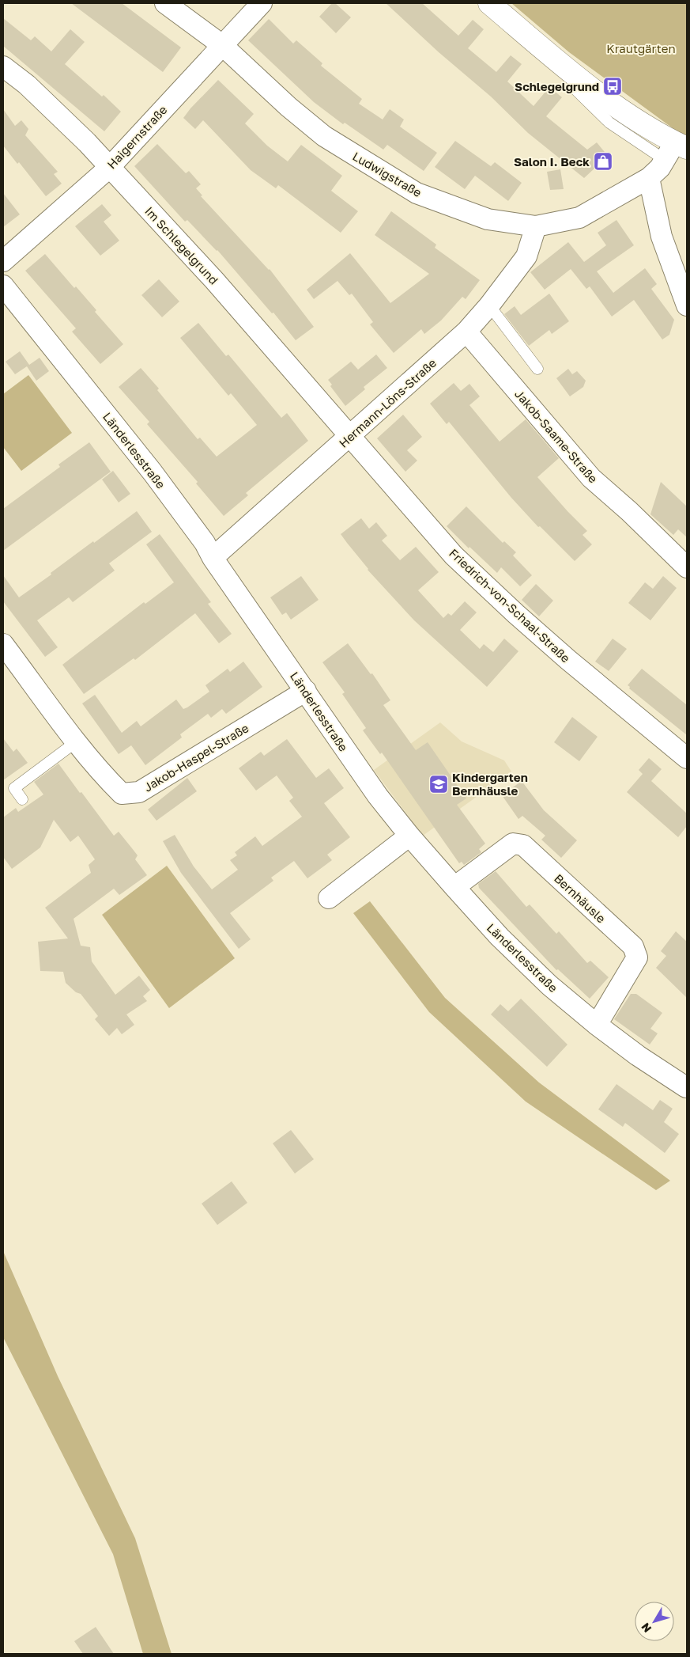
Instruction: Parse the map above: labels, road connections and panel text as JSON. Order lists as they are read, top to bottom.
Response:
{
  "streets": {
    "street": [
      "Haigernstraße",
      "Ludwigstraße",
      "Im Schlegelgrund",
      "Hermann-Löns-Straße",
      "Jakob-Saame-Straße",
      "Länderlesstraße",
      "Friedrich-von-Schaal-Straße",
      "Jakob-Haspel-Straße",
      "Bernhäusle"
    ]
  },
  "crossings": [
    ["Haigernstraße", "Ludwigstraße"],
    ["Haigernstraße", "Im Schlegelgrund"],
    ["Ludwigstraße", "Hermann-Löns-Straße"],
    ["Im Schlegelgrund", "Hermann-Löns-Straße"],
    ["Im Schlegelgrund", "Friedrich-von-Schaal-Straße"],
    ["Hermann-Löns-Straße", "Jakob-Saame-Straße"],
    ["Hermann-Löns-Straße", "Länderlesstraße"],
    ["Hermann-Löns-Straße", "Friedrich-von-Schaal-Straße"],
    ["Länderlesstraße", "Jakob-Haspel-Straße"],
    ["Länderlesstraße", "Bernhäusle"]
  ],
  "parks": ["Krautgärten"],
  "places": {
    "bus stop": ["Schlegelgrund"],
    "shop": ["Salon I. Beck"],
    "school or university": ["Kindergarten Bernhäusle"]
  },
  "north": "bottom left"
}
